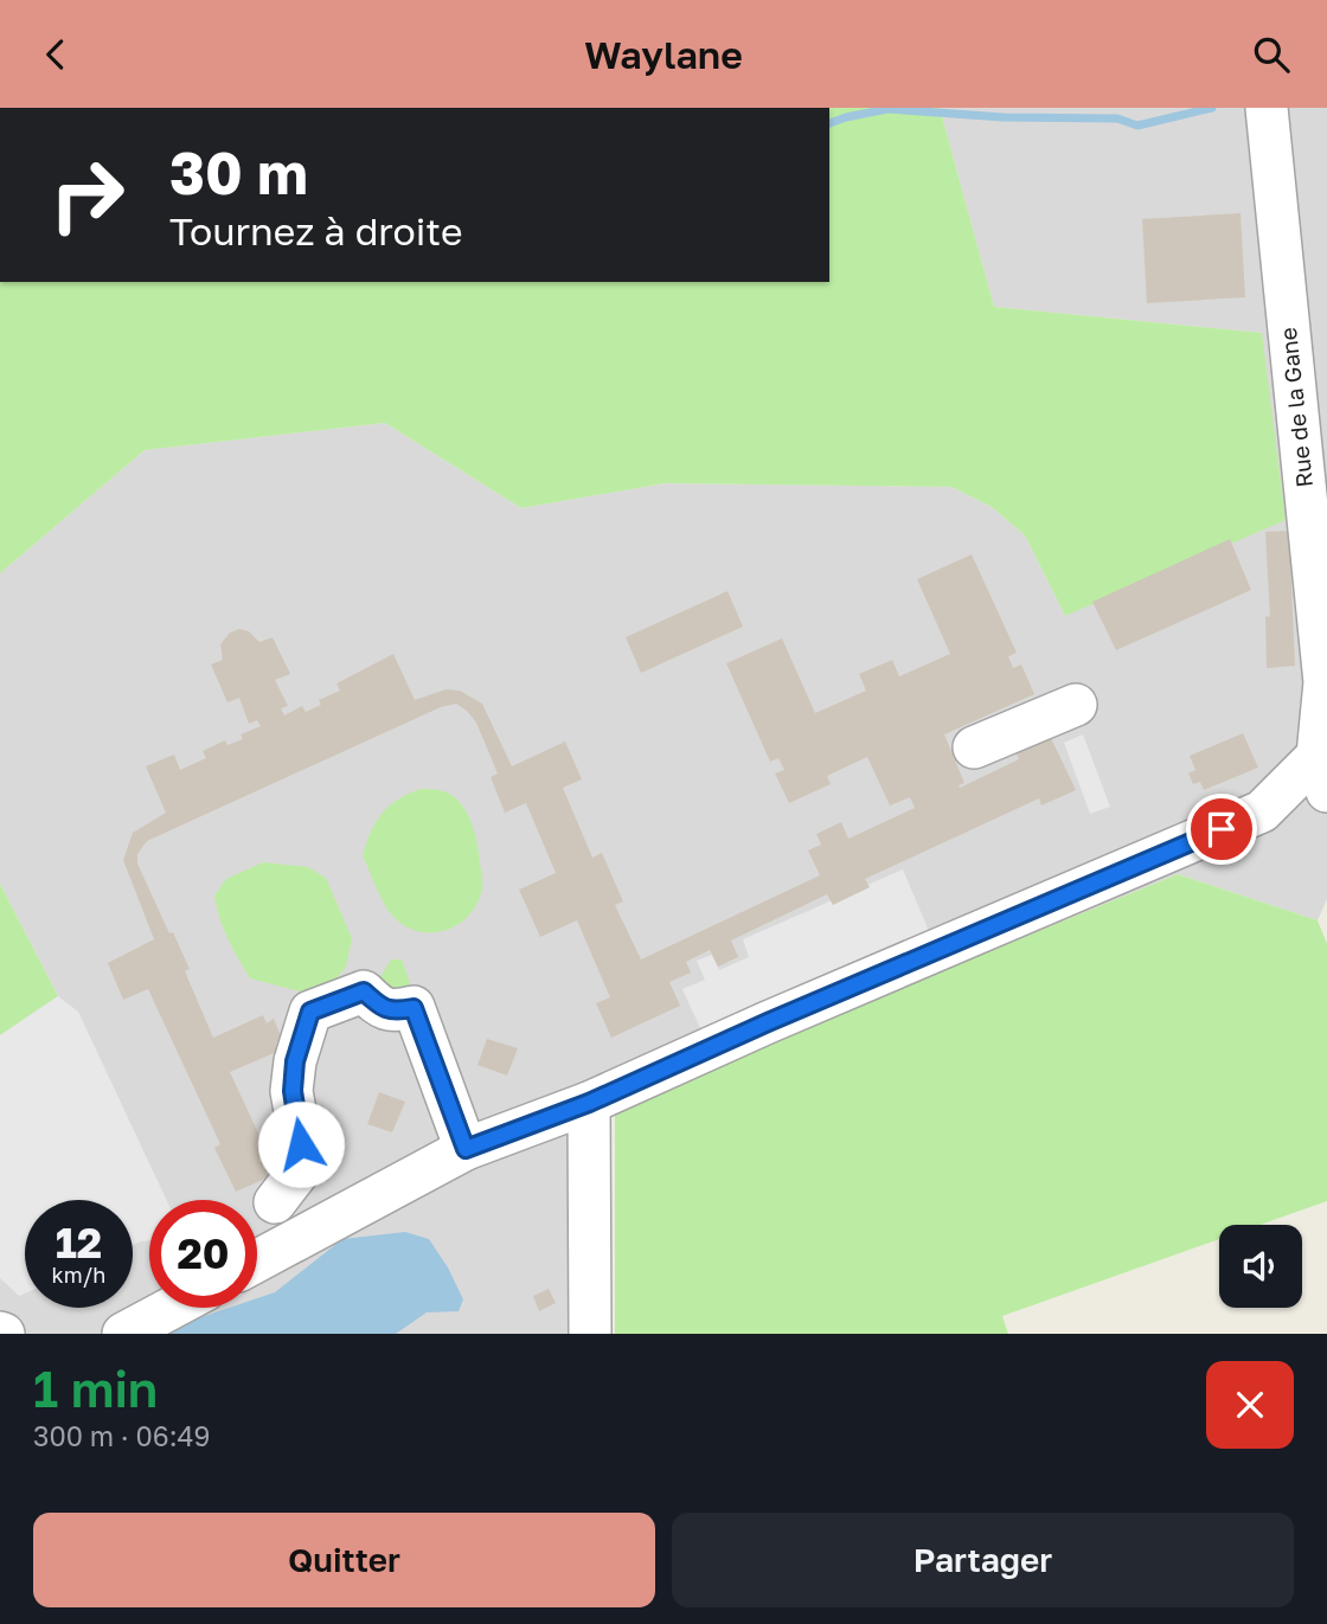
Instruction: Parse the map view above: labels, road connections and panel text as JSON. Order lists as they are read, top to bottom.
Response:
{
  "streets": {
    "street": ["Rue de la Gane"]
  },
  "page": {
    "header": "Waylane",
    "turn": ["30 m", "Tournez à droite"],
    "speed": "12 km/h",
    "limit": "20",
    "heading": ["1 min", "300 m · 06:49"],
    "buttons": ["Quitter", "Partager"]
  }
}
